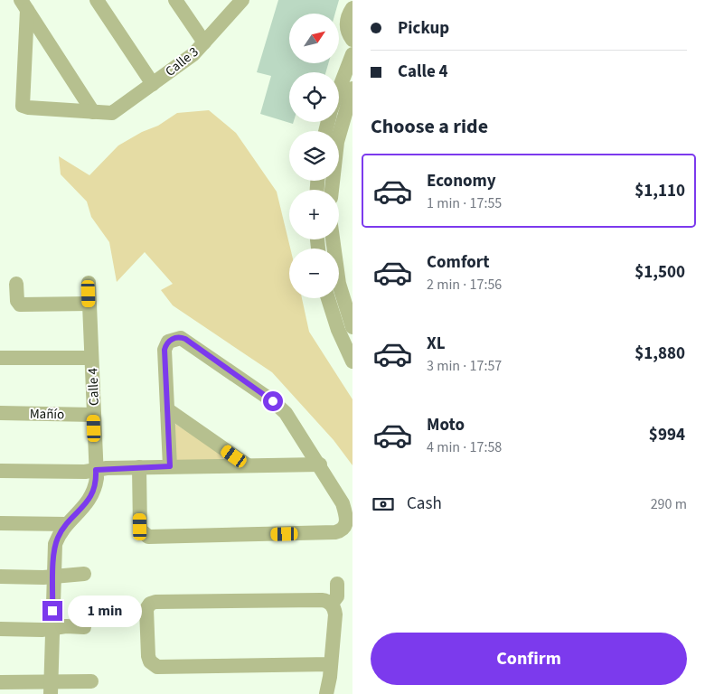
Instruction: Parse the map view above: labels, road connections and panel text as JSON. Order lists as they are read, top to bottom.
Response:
{
  "streets": {
    "street": ["Calle 3", "Calle 4", "Mañío"]
  },
  "crossings": [
    ["Calle 4", "Mañío"]
  ],
  "north": "top right",
  "page": {
    "banner": ["Pickup", "Calle 4"],
    "map_buttons": ["+", "−"],
    "heading": "Choose a ride",
    "list": [
      {
        "name": "Economy",
        "note": "1 min · 17:55",
        "value": "$1,110"
      },
      {
        "name": "Comfort",
        "note": "2 min · 17:56",
        "value": "$1,500"
      },
      {
        "name": "XL",
        "note": "3 min · 17:57",
        "value": "$1,880"
      },
      {
        "name": "Moto",
        "note": "4 min · 17:58",
        "value": "$994"
      }
    ],
    "pay": ["Cash", "290 m"],
    "bubble": "1 min",
    "buttons": "Confirm"
  }
}
